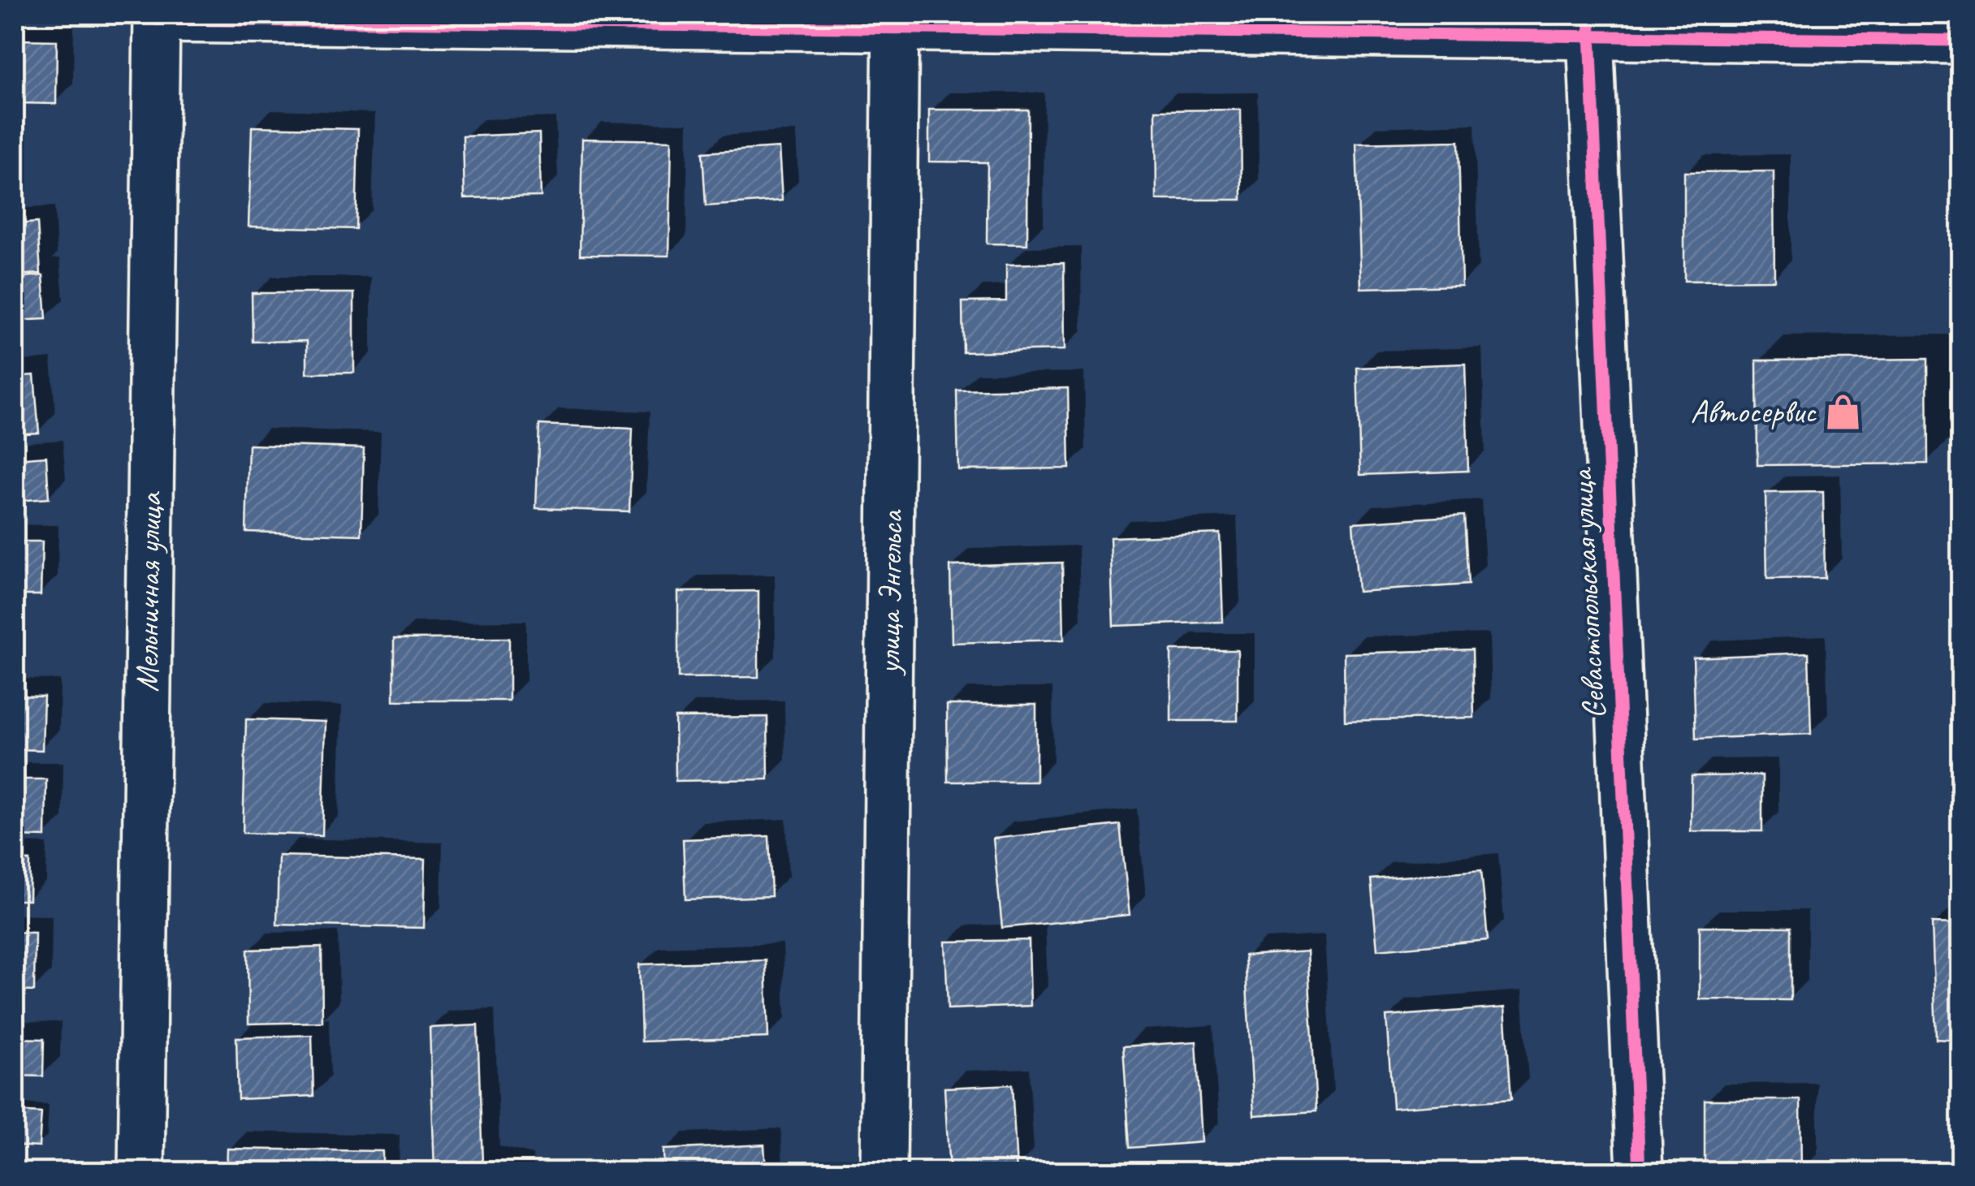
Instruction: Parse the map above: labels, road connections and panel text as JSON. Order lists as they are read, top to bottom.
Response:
{
  "streets": {
    "street": ["Мельничная улица", "улица Энгельса", "Севастопольская улица"]
  },
  "places": {
    "shop": ["Автосервис"]
  }
}
